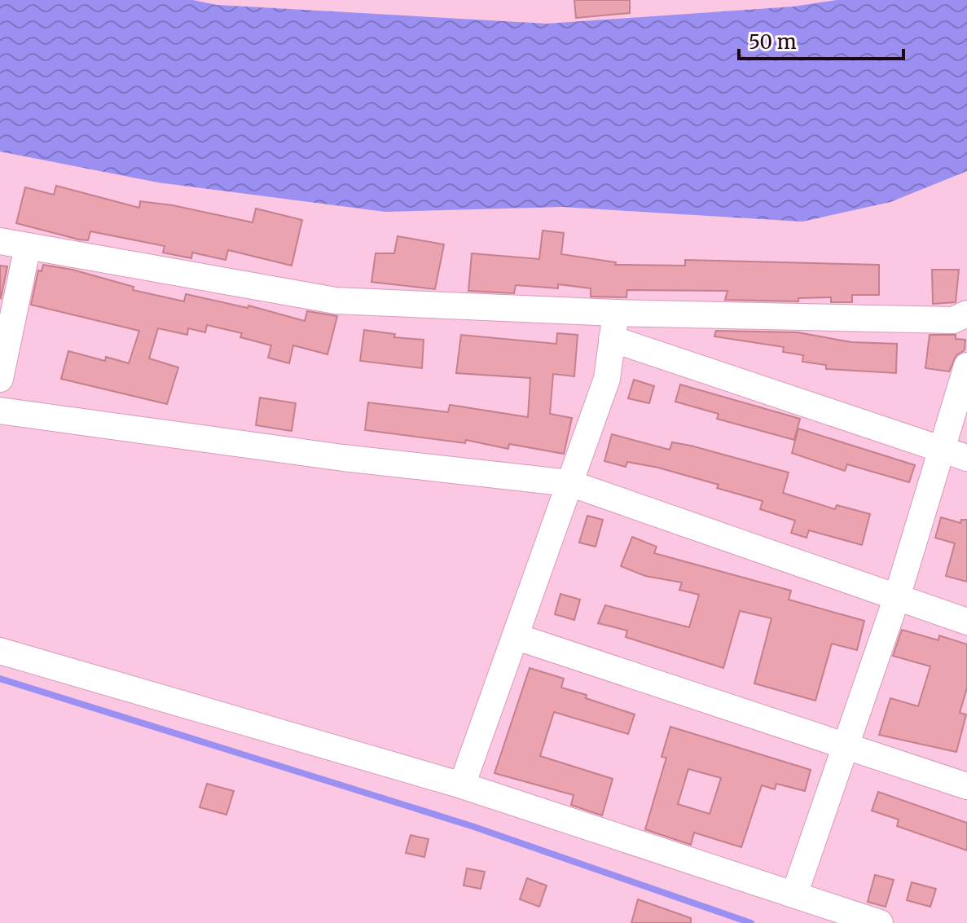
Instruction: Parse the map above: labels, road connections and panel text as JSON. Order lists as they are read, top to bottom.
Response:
{
  "scale_bar": "50 m"
}
